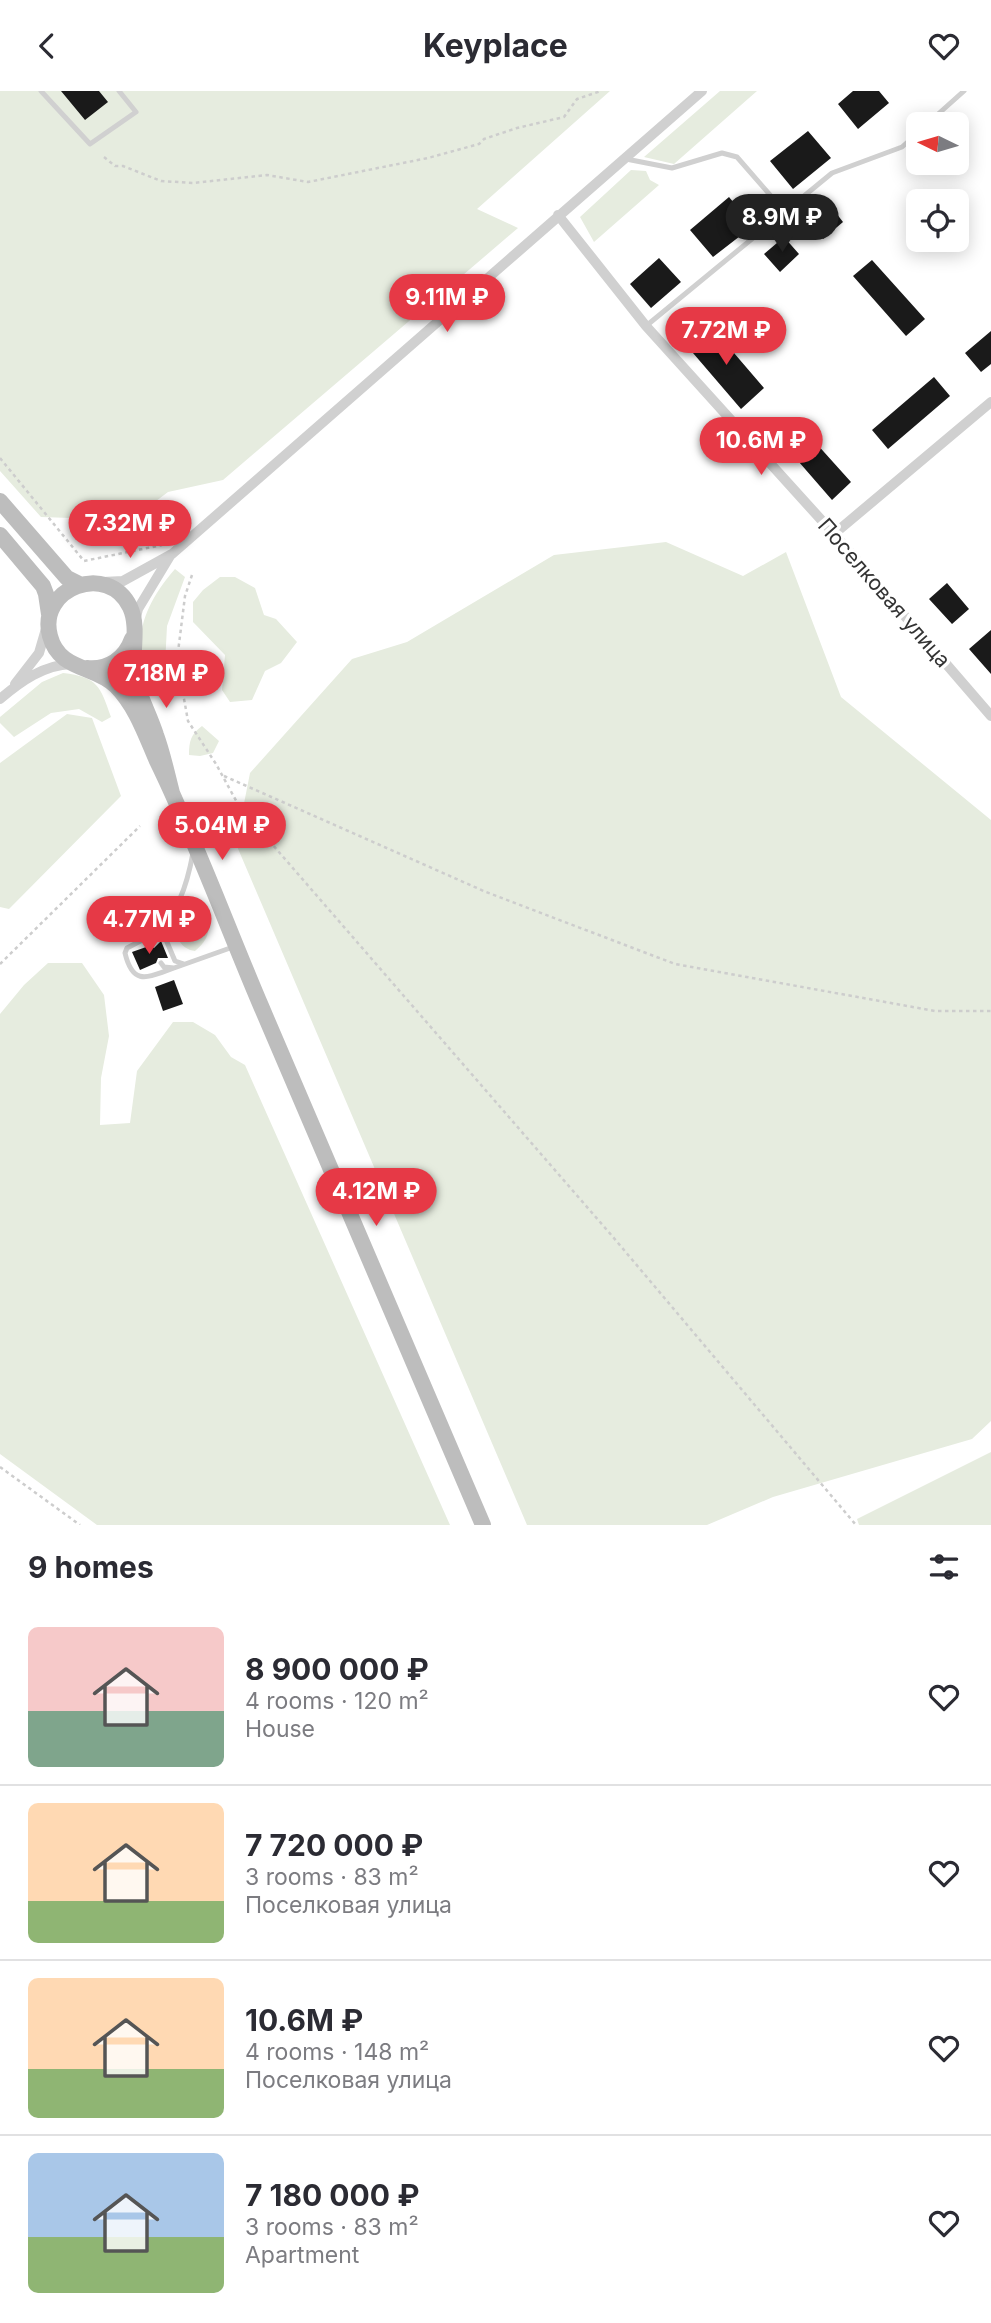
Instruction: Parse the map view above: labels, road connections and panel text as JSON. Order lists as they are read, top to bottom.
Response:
{
  "streets": {
    "street": ["Поселковая улица"]
  },
  "north": "left",
  "page": {
    "header": "Keyplace",
    "price": [
      "8.9M ₽",
      "9.11M ₽",
      "7.72M ₽",
      "10.6M ₽",
      "7.32M ₽",
      "7.18M ₽",
      "5.04M ₽",
      "4.77M ₽",
      "4.12M ₽"
    ],
    "heading": "9 homes",
    "list": [
      {
        "name": "8 900 000 ₽",
        "note": "4 rooms · 120 m² · House"
      },
      {
        "name": "7 720 000 ₽",
        "note": "3 rooms · 83 m² · Поселковая улица"
      },
      {
        "name": "10.6M ₽",
        "note": "4 rooms · 148 m² · Поселковая улица"
      },
      {
        "name": "7 180 000 ₽",
        "note": "3 rooms · 83 m² · Apartment"
      }
    ]
  }
}
